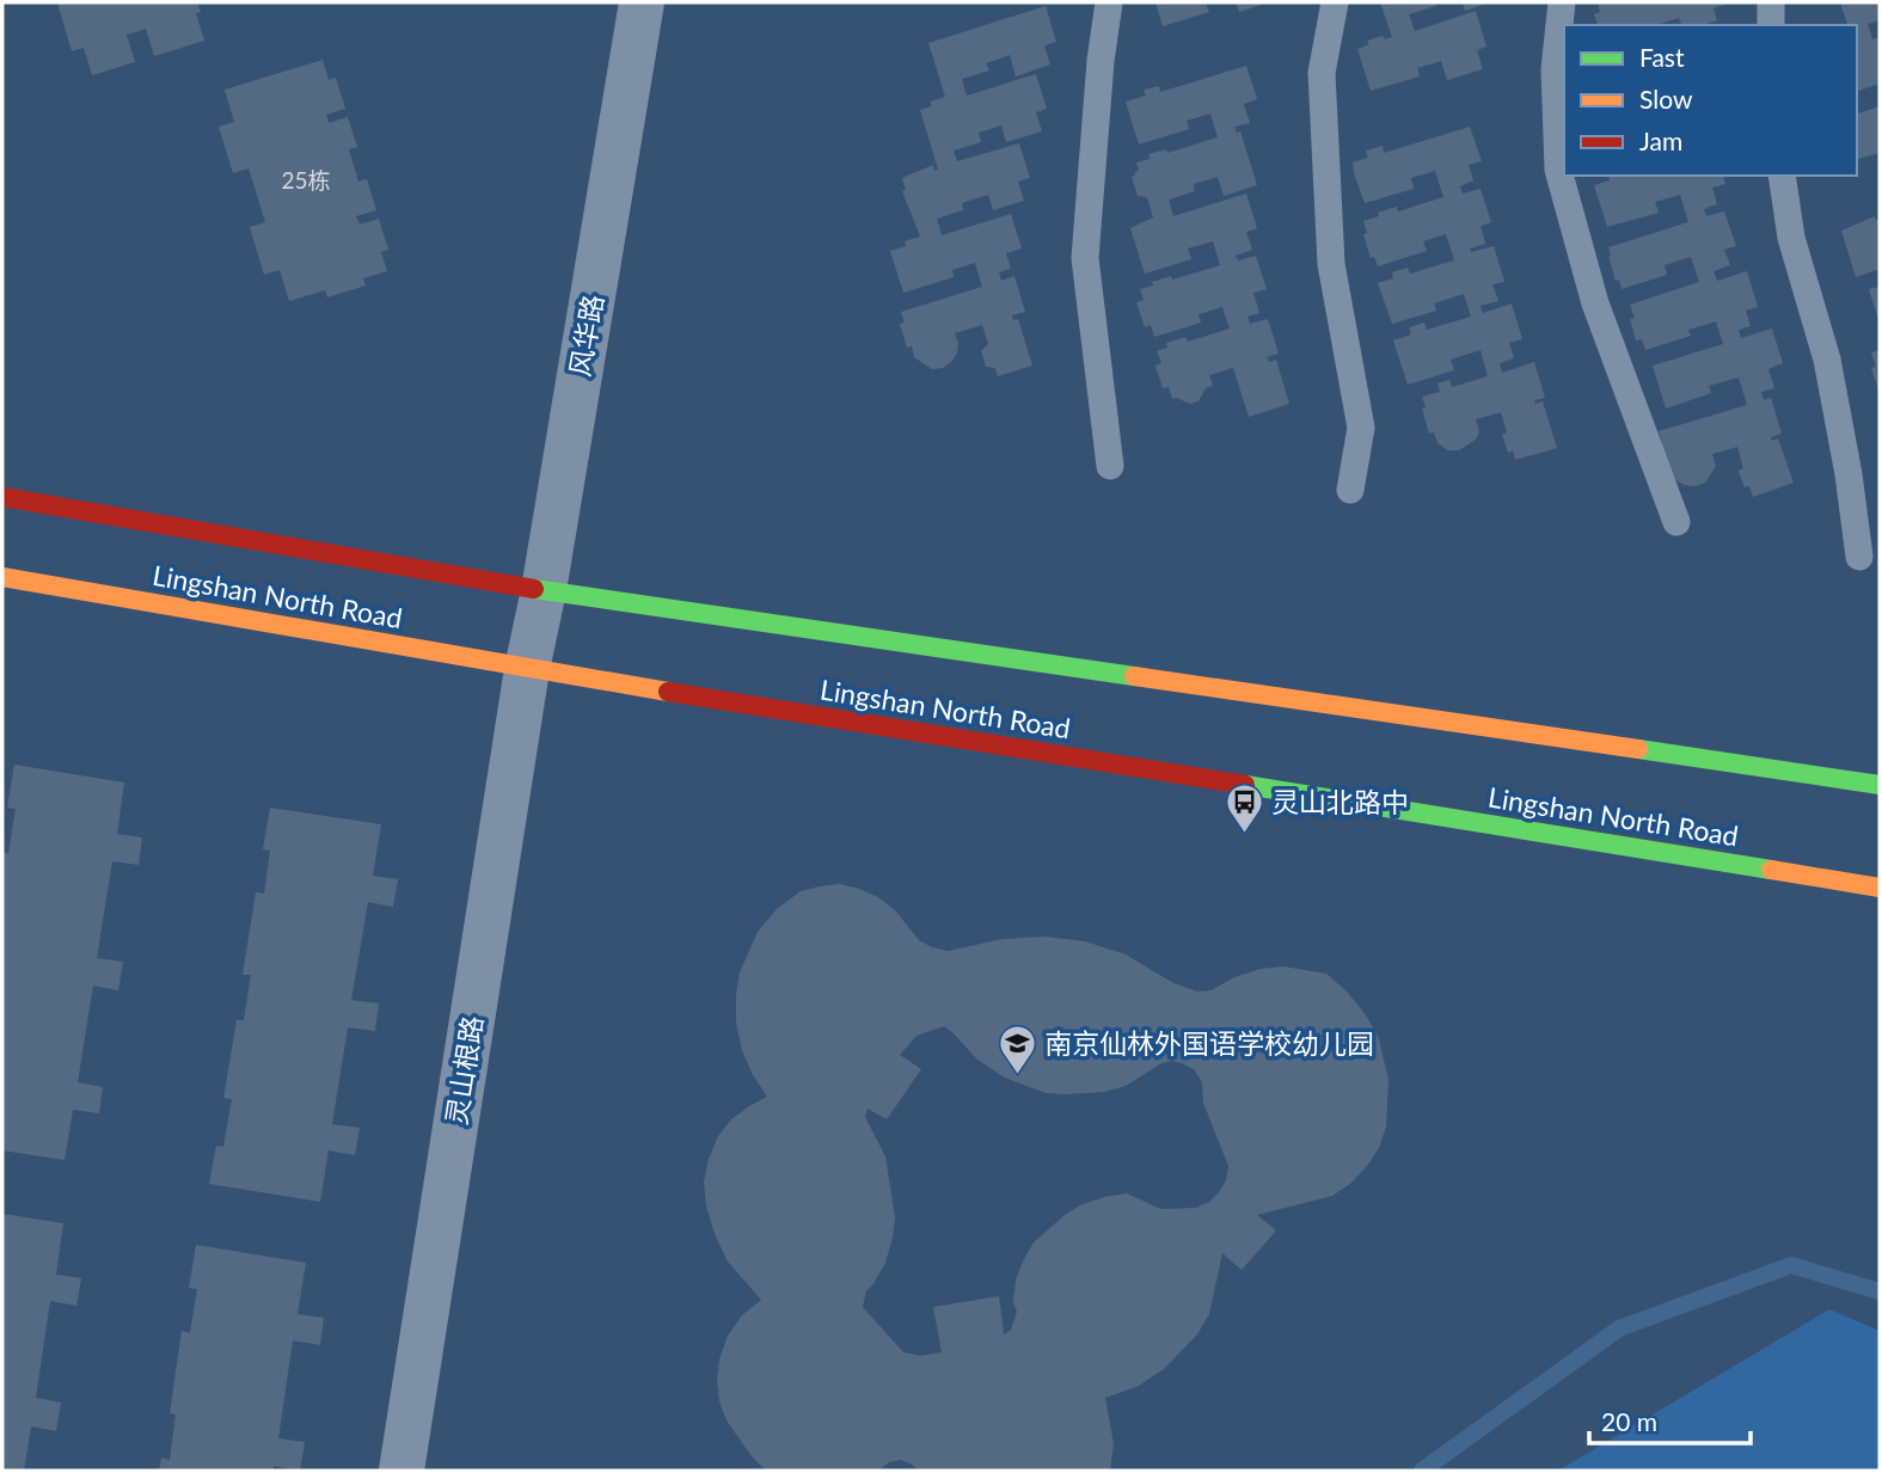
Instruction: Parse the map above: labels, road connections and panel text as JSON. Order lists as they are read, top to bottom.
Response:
{
  "streets": {
    "main road": ["Lingshan North Road"],
    "street": ["风华路", "灵山根路"]
  },
  "crossings": [
    ["风华路", "Lingshan North Road"],
    ["风华路", "灵山根路"],
    ["Lingshan North Road", "灵山根路"]
  ],
  "places": {
    "bus stop": ["灵山北路中"],
    "school or university": ["南京仙林外国语学校幼儿园"]
  },
  "house_numbers": ["25栋"],
  "legend": ["Fast", "Slow", "Jam"],
  "scale_bar": "20 m"
}
